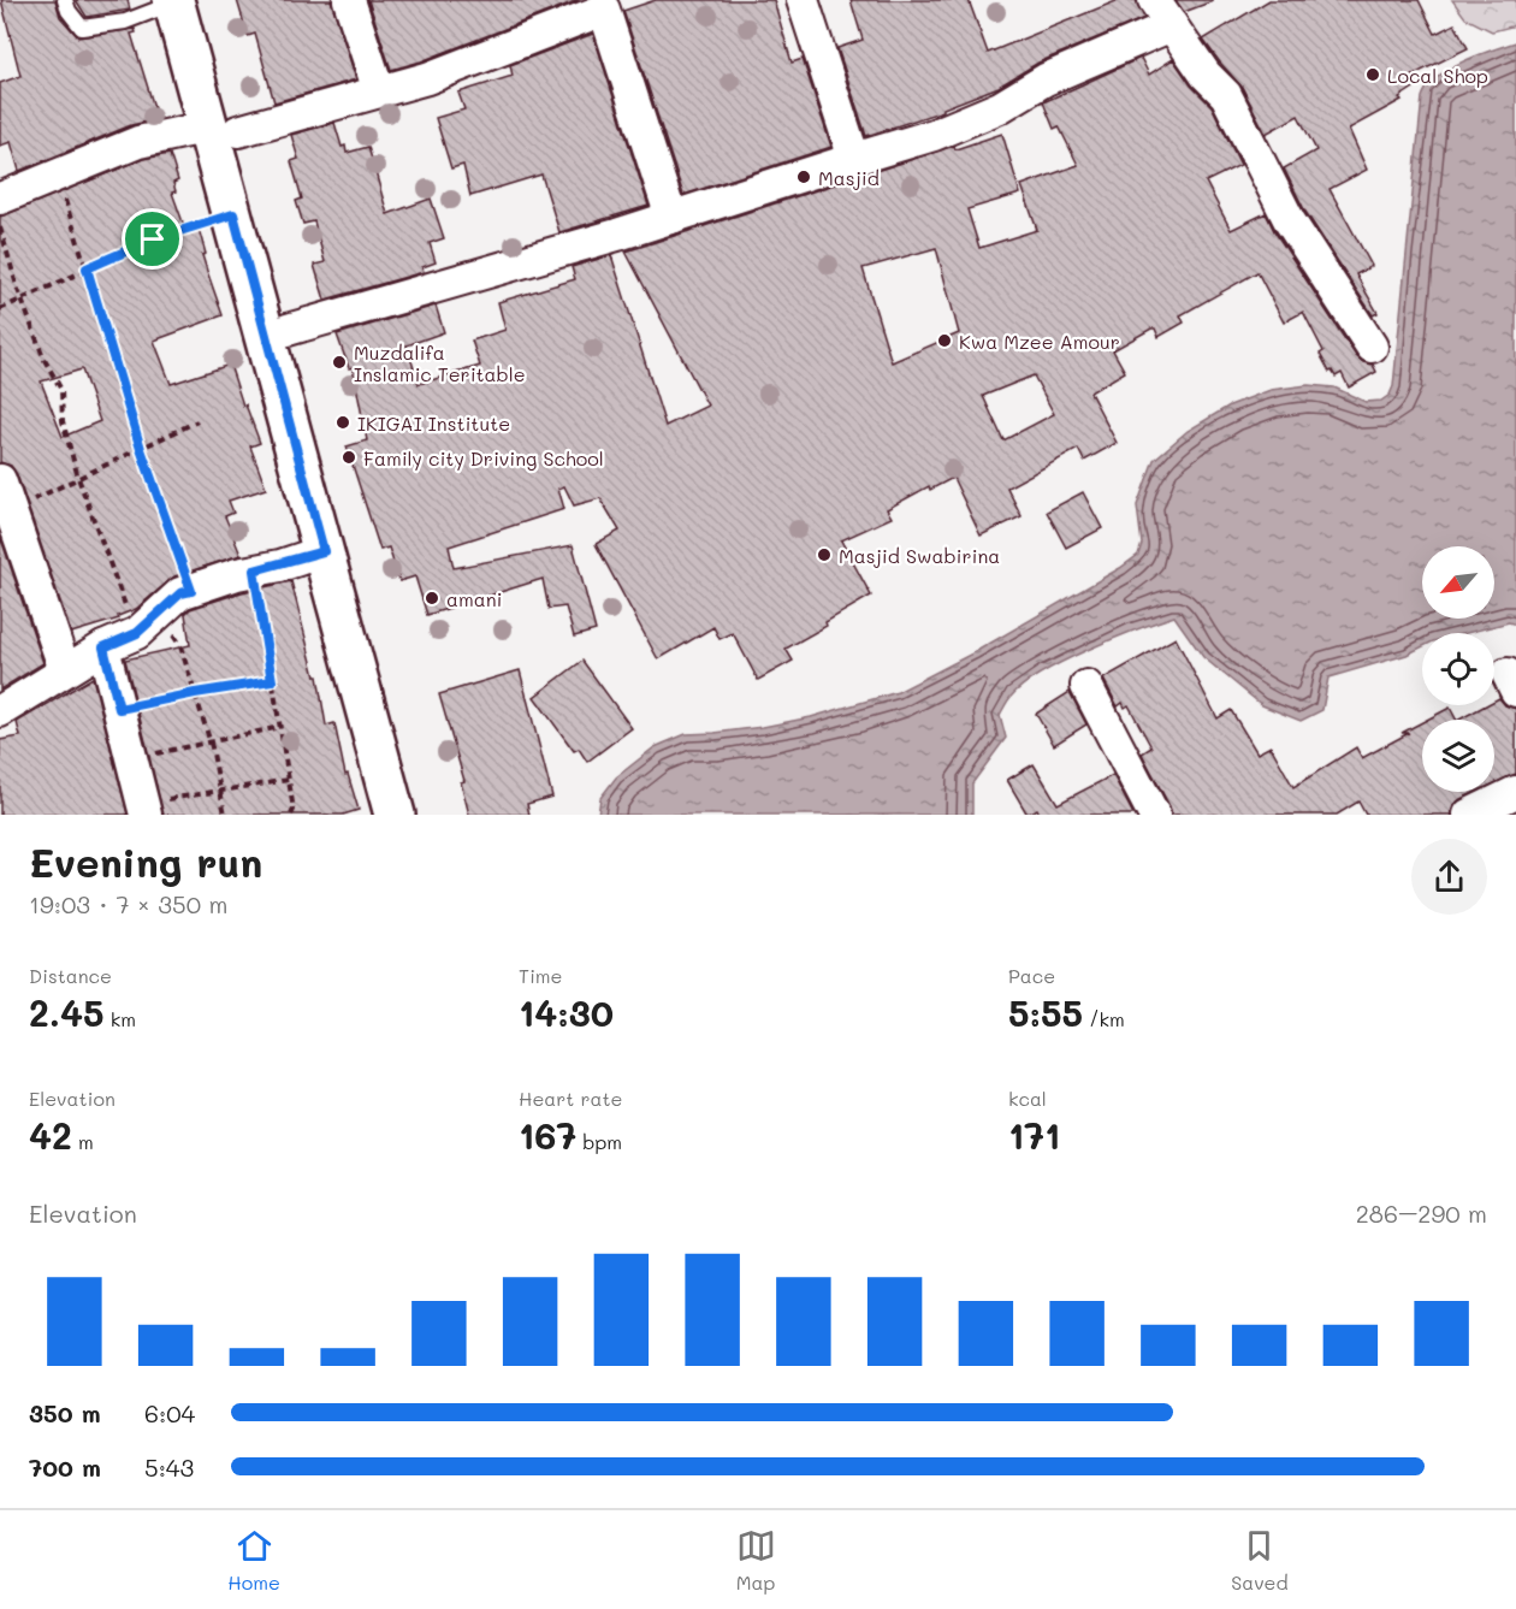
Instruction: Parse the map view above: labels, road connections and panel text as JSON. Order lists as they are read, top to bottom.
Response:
{
  "places": [
    "Local Shop",
    "Masjid",
    "Kwa Mzee Amour",
    "Muzdalifa Inslamic Teritable",
    "IKIGAI Institute",
    "Family city Driving School",
    "Masjid Swabirina",
    "amani"
  ],
  "north": "bottom left",
  "page": {
    "heading": ["Evening run", "19:03 · 7 × 350 m"],
    "stats": [
      ["Distance", "2.45 km"],
      ["Time", "14:30"],
      ["Pace", "5:55 /km"],
      ["Elevation", "42 m"],
      ["Heart rate", "167 bpm"],
      ["kcal", "171"]
    ],
    "chart": ["Elevation", "286–290 m"],
    "list": [
      {
        "name": "350 m",
        "note": "6:04"
      },
      {
        "name": "700 m",
        "note": "5:43"
      }
    ],
    "tabs": ["Home", "Map", "Saved"]
  }
}
